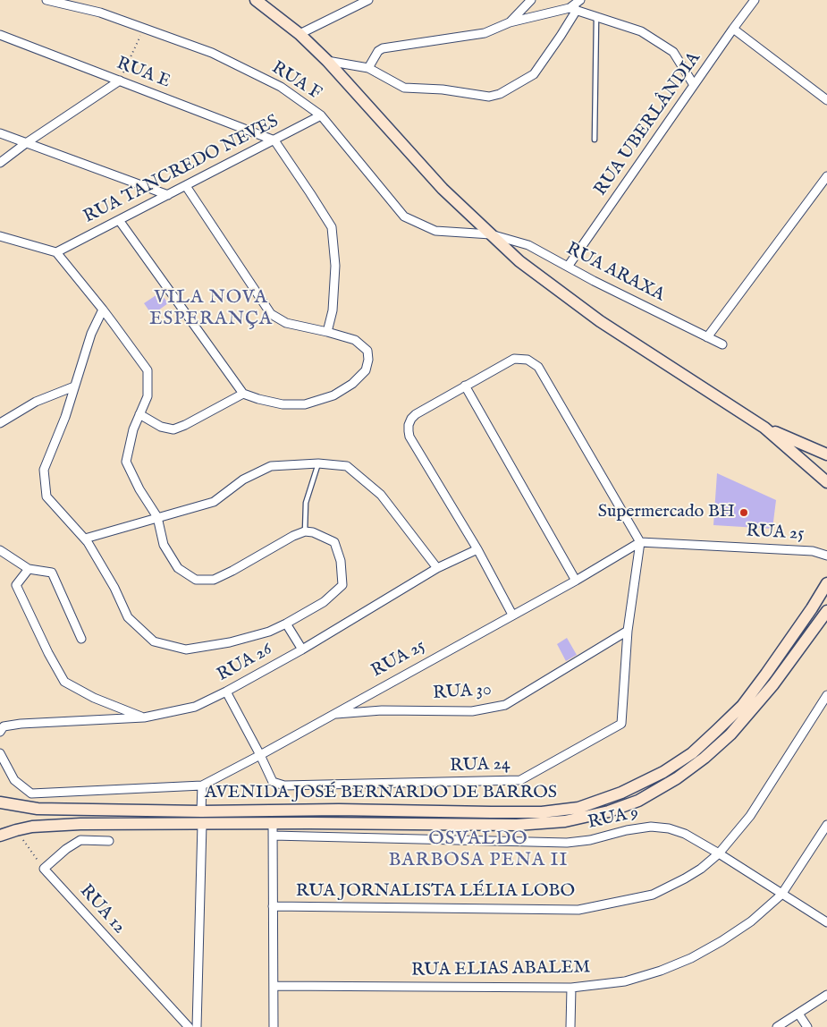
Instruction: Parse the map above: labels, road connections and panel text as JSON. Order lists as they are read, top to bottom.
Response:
{
  "streets": {
    "main road": ["AVENIDA JOSÉ BERNARDO DE BARROS"],
    "street": [
      "RUA E",
      "RUA F",
      "RUA UBERLÂNDIA",
      "RUA TANCREDO NEVES",
      "RUA ARAXA",
      "RUA 25",
      "RUA 26",
      "RUA 30",
      "RUA 24",
      "RUA 9",
      "RUA JORNALISTA LÉLIA LOBO",
      "RUA 12",
      "RUA ELIAS ABALEM"
    ]
  },
  "crossings": [
    ["RUA E", "RUA TANCREDO NEVES"],
    ["RUA F", "RUA TANCREDO NEVES"],
    ["RUA F", "RUA ARAXA"],
    ["RUA UBERLÂNDIA", "RUA ARAXA"],
    ["RUA 25", "RUA 30"],
    ["RUA 25", "RUA 24"],
    ["RUA 26", "RUA 24"],
    ["RUA 30", "RUA 24"],
    ["RUA 9", "RUA JORNALISTA LÉLIA LOBO"],
    ["RUA 9", "RUA ELIAS ABALEM"]
  ],
  "districts": ["VILA NOVA ESPERANÇA", "OSVALDO BARBOSA PENA II"],
  "places": ["Supermercado BH"]
}
